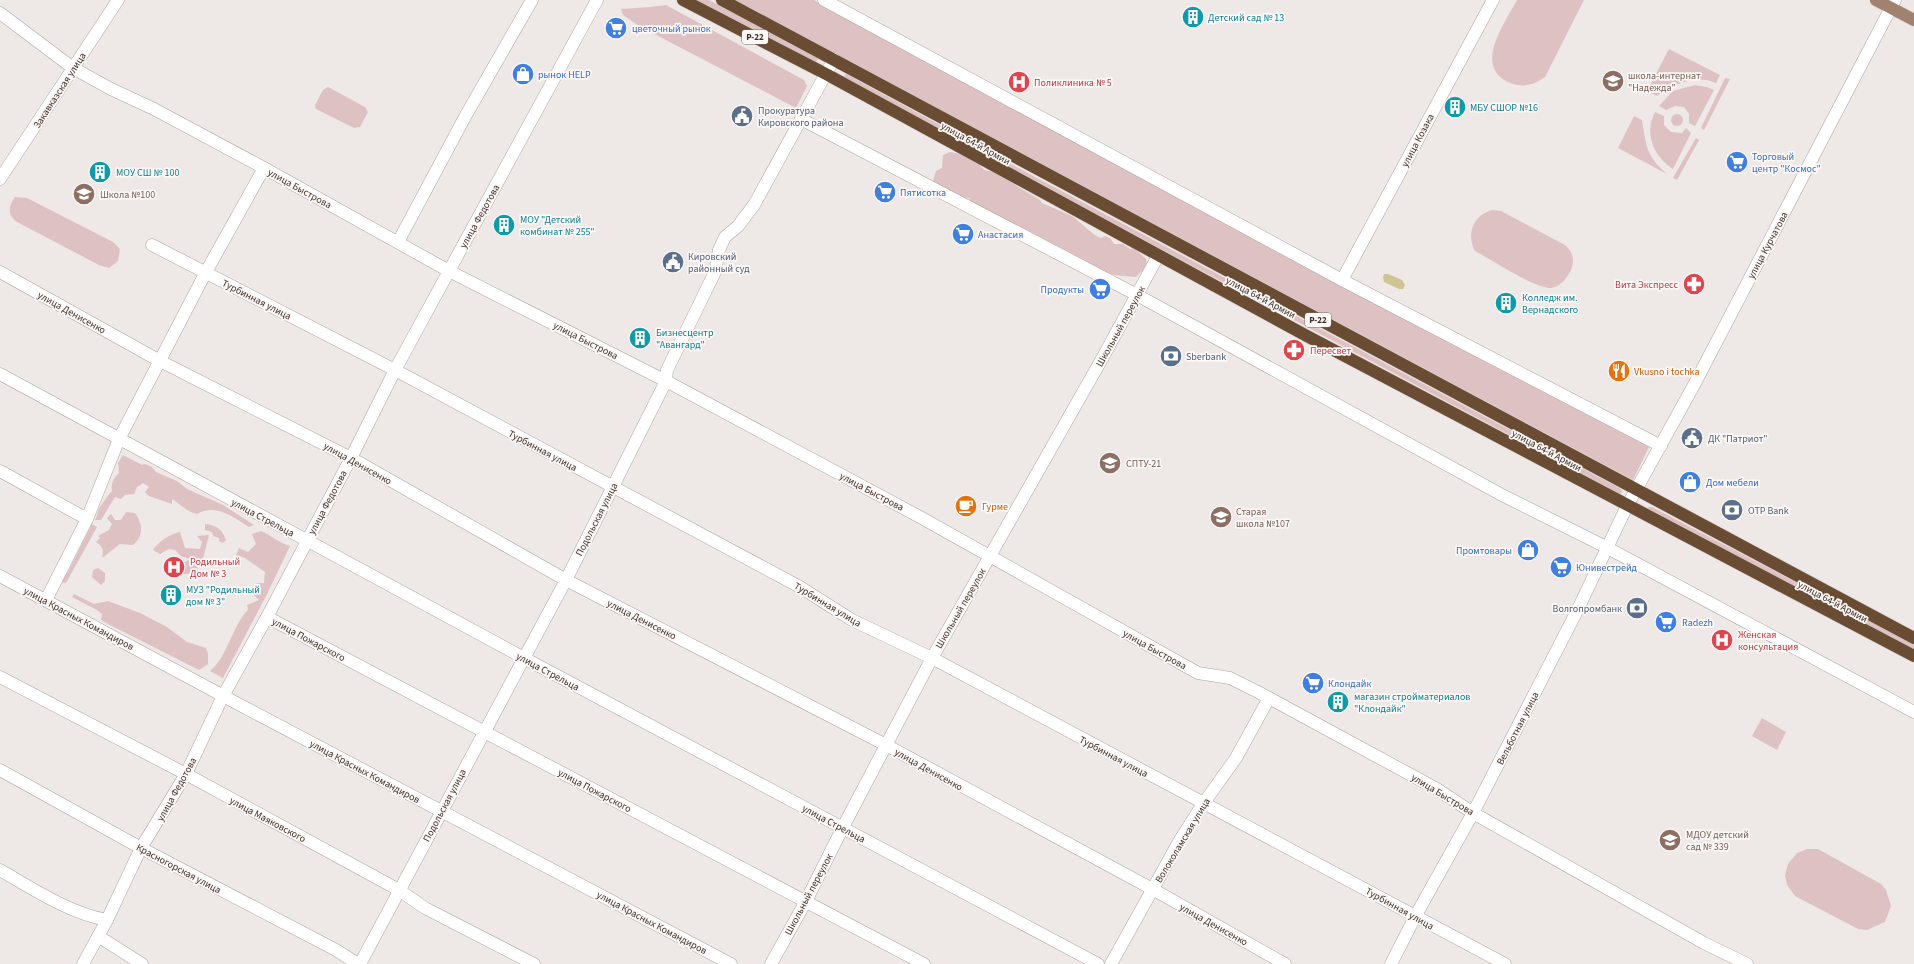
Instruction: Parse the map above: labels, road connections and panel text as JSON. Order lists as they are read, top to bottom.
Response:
{
  "streets": {
    "highway": ["Р-22", "улица 64-й Армии"],
    "street": [
      "Закавказская улица",
      "улица Козака",
      "улица Быстрова",
      "улица Федотова",
      "улица Курчатова",
      "Турбинная улица",
      "улица Денисенко",
      "Школьный переулок",
      "улица Стрельца",
      "Подольская улица",
      "улица Красных Командиров",
      "улица Пожарского",
      "Вельботная улица",
      "улица Маяковского",
      "Волоколамская улица",
      "Красногорская улица"
    ]
  },
  "crossings": [
    ["Закавказская улица", "улица Быстрова"],
    ["улица 64-й Армии", "улица Курчатова"],
    ["улица 64-й Армии", "Школьный переулок"],
    ["улица 64-й Армии", "Подольская улица"],
    ["улица 64-й Армии", "Вельботная улица"],
    ["улица Быстрова", "улица Федотова"],
    ["улица Быстрова", "Школьный переулок"],
    ["улица Быстрова", "Подольская улица"],
    ["улица Быстрова", "Вельботная улица"],
    ["улица Быстрова", "Волоколамская улица"],
    ["улица Федотова", "Турбинная улица"],
    ["улица Федотова", "улица Денисенко"],
    ["улица Федотова", "улица Стрельца"],
    ["улица Федотова", "улица Красных Командиров"],
    ["улица Федотова", "улица Пожарского"],
    ["улица Федотова", "улица Маяковского"],
    ["улица Федотова", "Красногорская улица"],
    ["улица Курчатова", "Вельботная улица"],
    ["Турбинная улица", "Школьный переулок"],
    ["Турбинная улица", "Подольская улица"],
    ["Турбинная улица", "Вельботная улица"],
    ["Турбинная улица", "Волоколамская улица"],
    ["улица Денисенко", "Школьный переулок"],
    ["улица Денисенко", "Подольская улица"],
    ["улица Денисенко", "Волоколамская улица"],
    ["Школьный переулок", "улица Стрельца"],
    ["Школьный переулок", "улица Пожарского"],
    ["улица Стрельца", "Подольская улица"],
    ["Подольская улица", "улица Красных Командиров"],
    ["Подольская улица", "улица Пожарского"],
    ["Подольская улица", "улица Маяковского"],
    ["Подольская улица", "Красногорская улица"]
  ],
  "places": {
    "building": [
      "Детский сад № 13",
      "МБУ СШОР №16",
      "МОУ СШ № 100",
      "МОУ \"Детский комбинат № 255\"",
      "Колледж им. Вернадского",
      "Бизнесцентр \"Авангард\"",
      "МУЗ \"Родильный дом № 3\"",
      "магазин стройматериалов \"Клондайк\""
    ],
    "supermarket": [
      "цветочный рынок",
      "Торговый центр \"Космос\"",
      "Пятисотка",
      "Анастасия",
      "Продукты",
      "Юнивестрейд",
      "Radezh",
      "Клондайк"
    ],
    "shop": ["рынок HELP", "Дом мебели", "Промтовары"],
    "school or university": [
      "школа-интернат \"Надежда\"",
      "Школа №100",
      "СПТУ-21",
      "Старая школа №107",
      "МДОУ детский сад № 339"
    ],
    "hospital": ["Поликлиника № 5", "Родильный Дом № 3", "Женская консультация"],
    "public building": ["Прокуратура Кировского района", "Кировский районный суд", "ДК \"Патриот\""],
    "pharmacy": ["Вита Экспресс", "Пересвет"],
    "bank": ["Sberbank", "OTP Bank", "Волгопромбанк"],
    "restaurant": ["Vkusno i tochka"],
    "cafe": ["Гурме"]
  }
}
